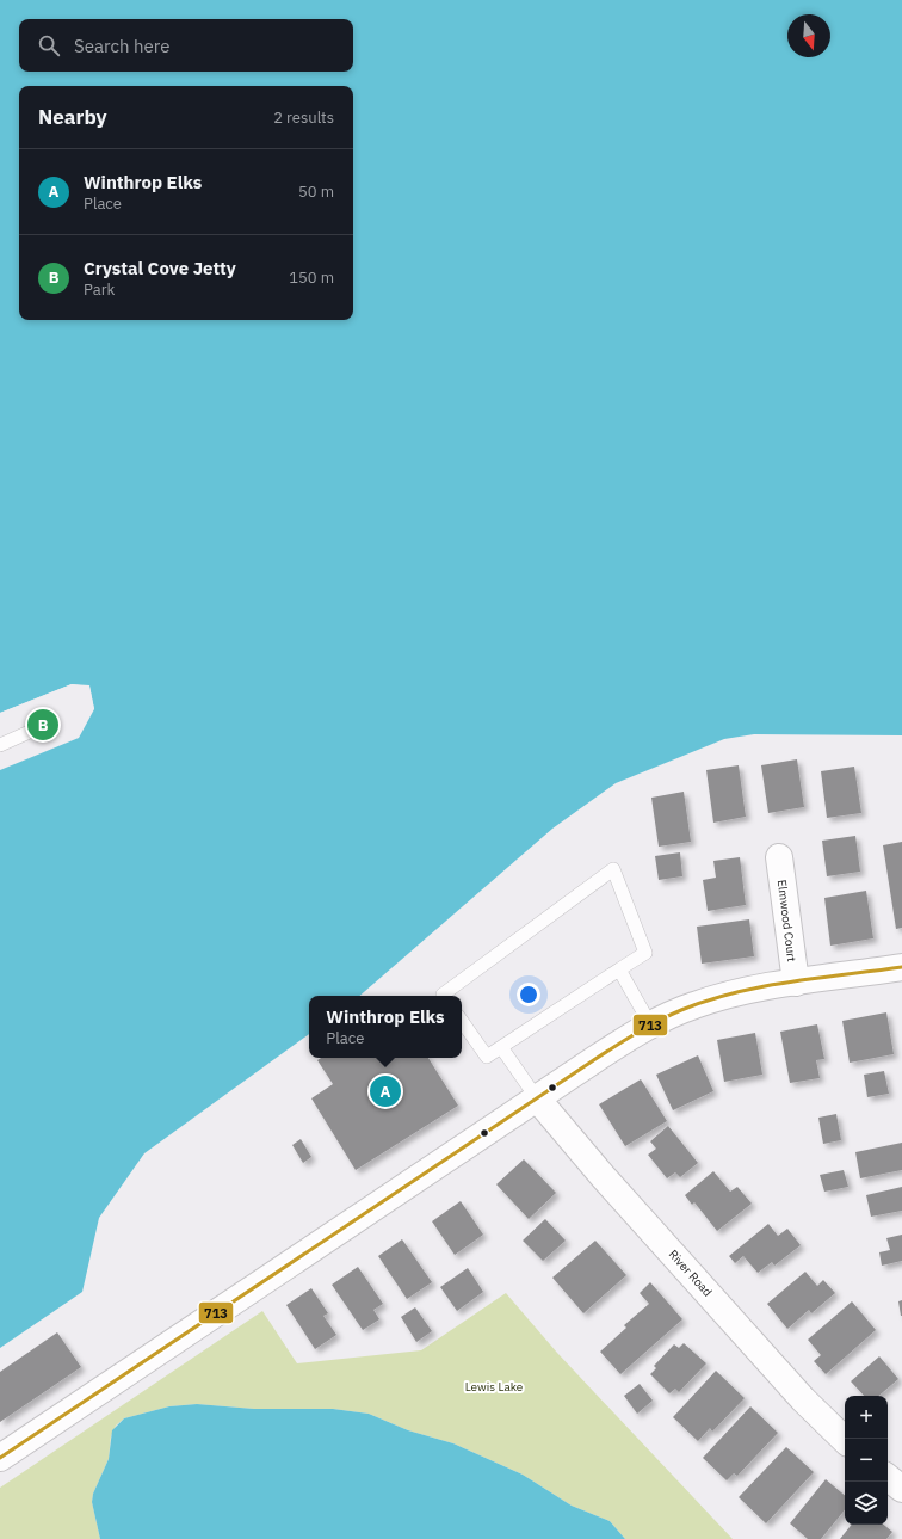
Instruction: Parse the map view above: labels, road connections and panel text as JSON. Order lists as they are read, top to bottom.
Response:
{
  "streets": {
    "main road": ["Elmwood Court", "River Road"]
  },
  "parks": ["Lewis Lake"],
  "lines": ["transit line 713"],
  "north": "bottom",
  "page": {
    "search": "Search here",
    "heading": ["Nearby", "2 results"],
    "list": [
      {
        "mark": "A",
        "name": "Winthrop Elks",
        "note": "Place",
        "value": "50 m"
      },
      {
        "mark": "B",
        "name": "Crystal Cove Jetty",
        "note": "Park",
        "value": "150 m"
      }
    ],
    "pins": ["B", "A"],
    "popup": ["Winthrop Elks", "Place"],
    "map_buttons": ["+", "−"]
  }
}
